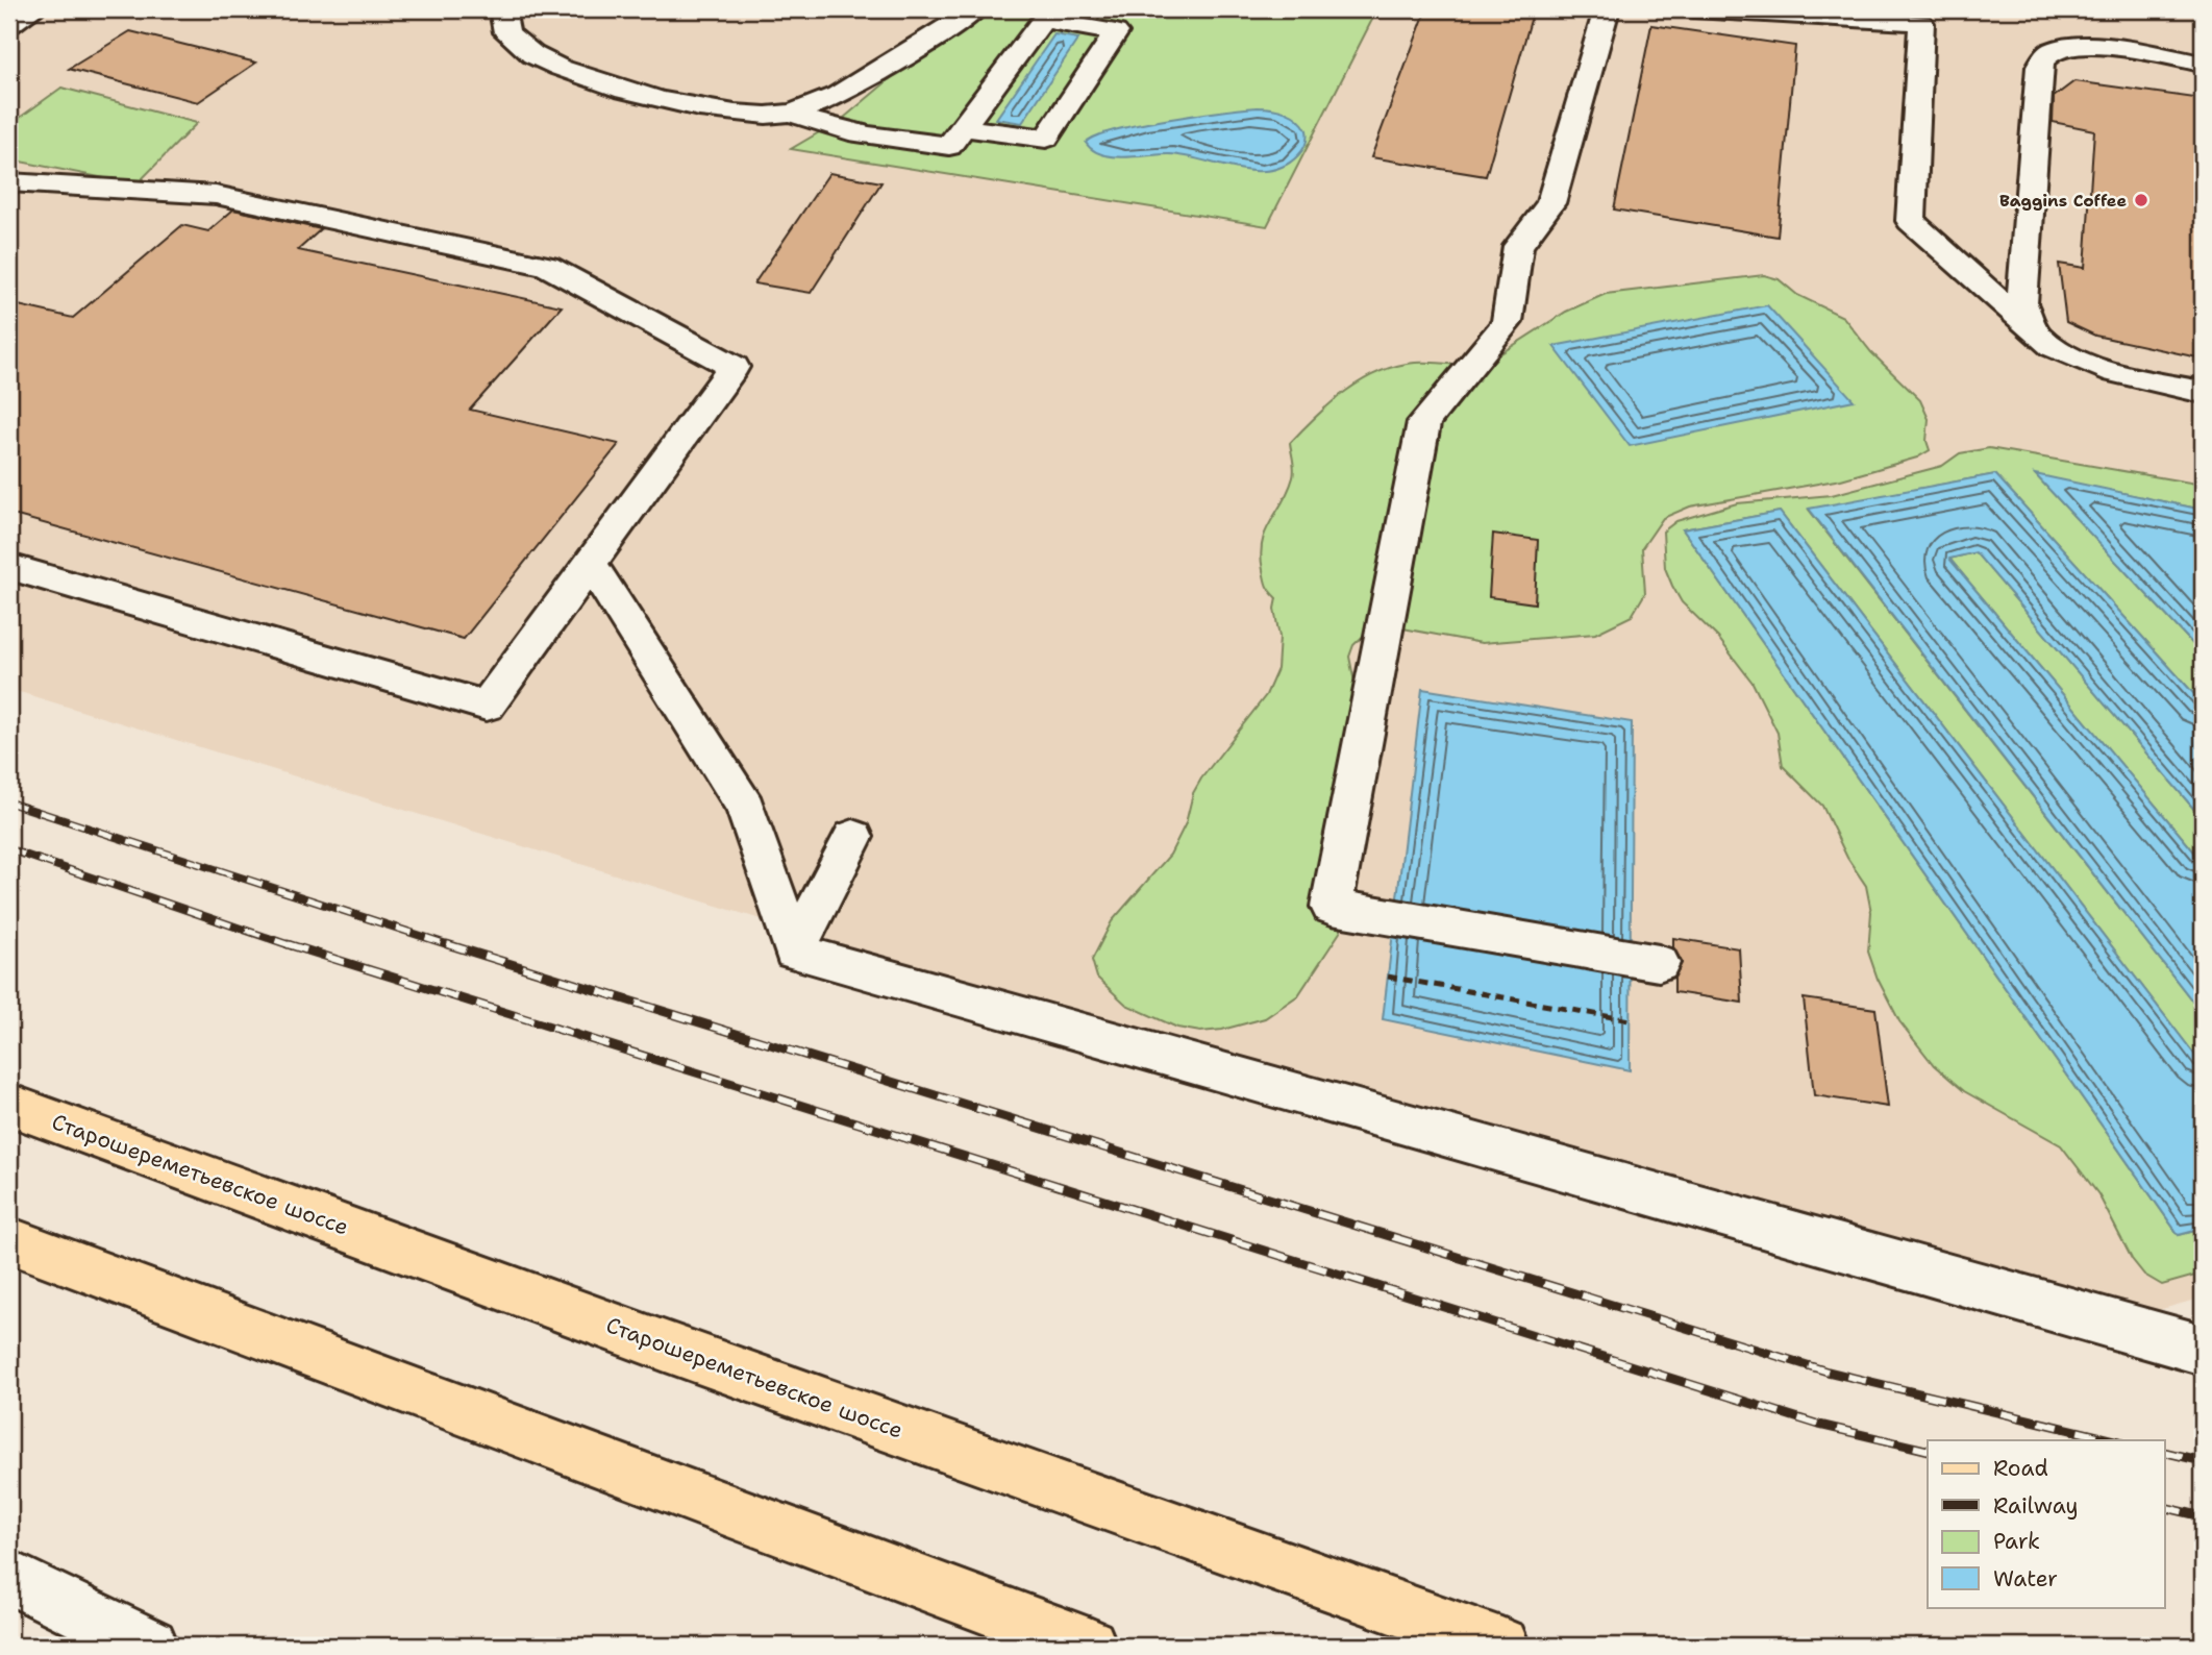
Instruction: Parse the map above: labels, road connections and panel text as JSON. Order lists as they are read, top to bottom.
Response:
{
  "streets": {
    "main road": ["Старошереметьевское шоссе"]
  },
  "places": ["Baggins Coffee"],
  "legend": [
    "Road",
    "Railway",
    "Park",
    "Water"
  ]
}
